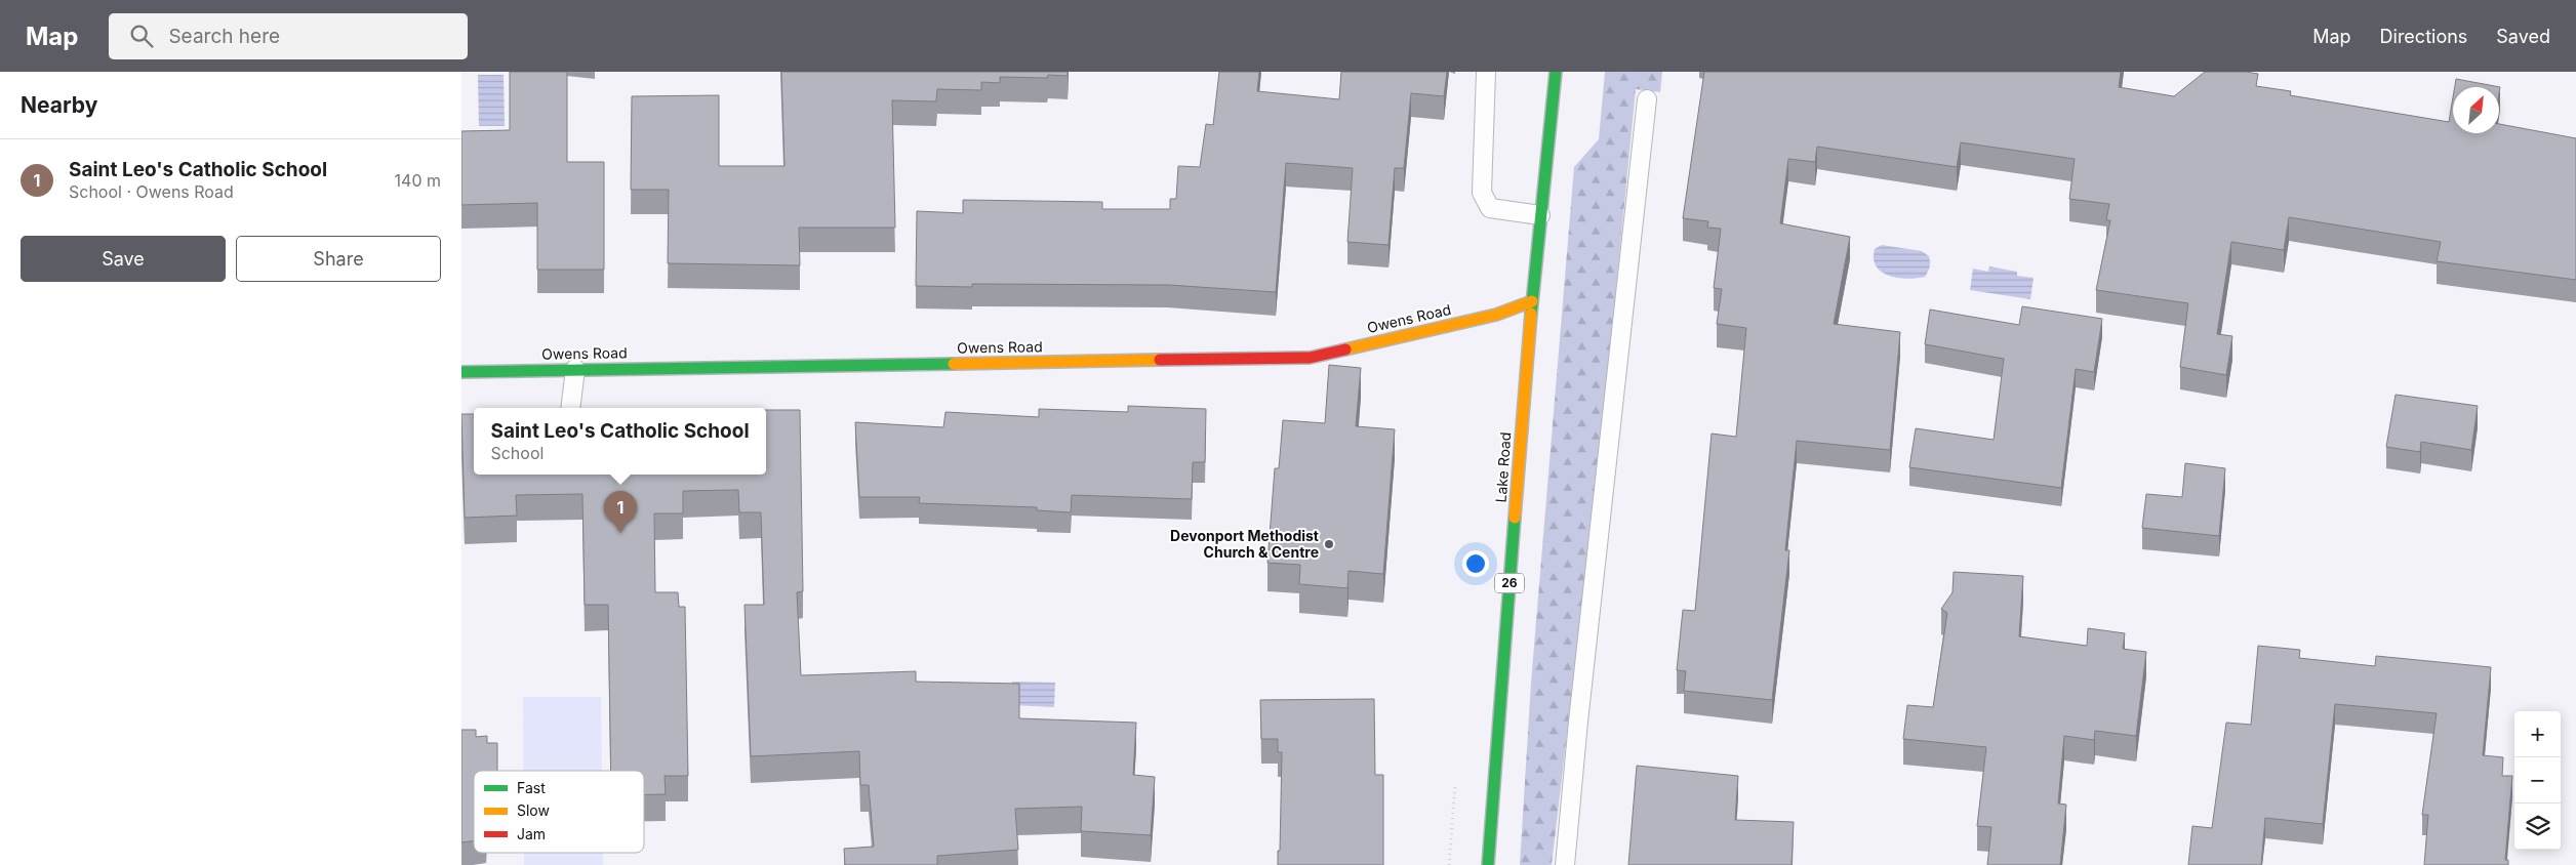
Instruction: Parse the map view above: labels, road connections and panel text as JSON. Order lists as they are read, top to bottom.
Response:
{
  "streets": {
    "street": ["Owens Road", "Lake Road", "26"]
  },
  "crossings": [
    ["Owens Road", "Lake Road"]
  ],
  "places": ["Devonport Methodist Church & Centre"],
  "legend": ["Fast", "Slow", "Jam"],
  "north": "top right",
  "page": {
    "header": "Map",
    "search": "Search here",
    "nav": ["Map", "Directions", "Saved"],
    "heading": "Nearby",
    "list": [
      {
        "mark": "1",
        "name": "Saint Leo's Catholic School",
        "note": "School · Owens Road",
        "value": "140 m"
      }
    ],
    "buttons": ["Save", "Share"],
    "popup": ["Saint Leo's Catholic School", "School"],
    "pins": "1",
    "map_buttons": ["+", "−"]
  }
}
